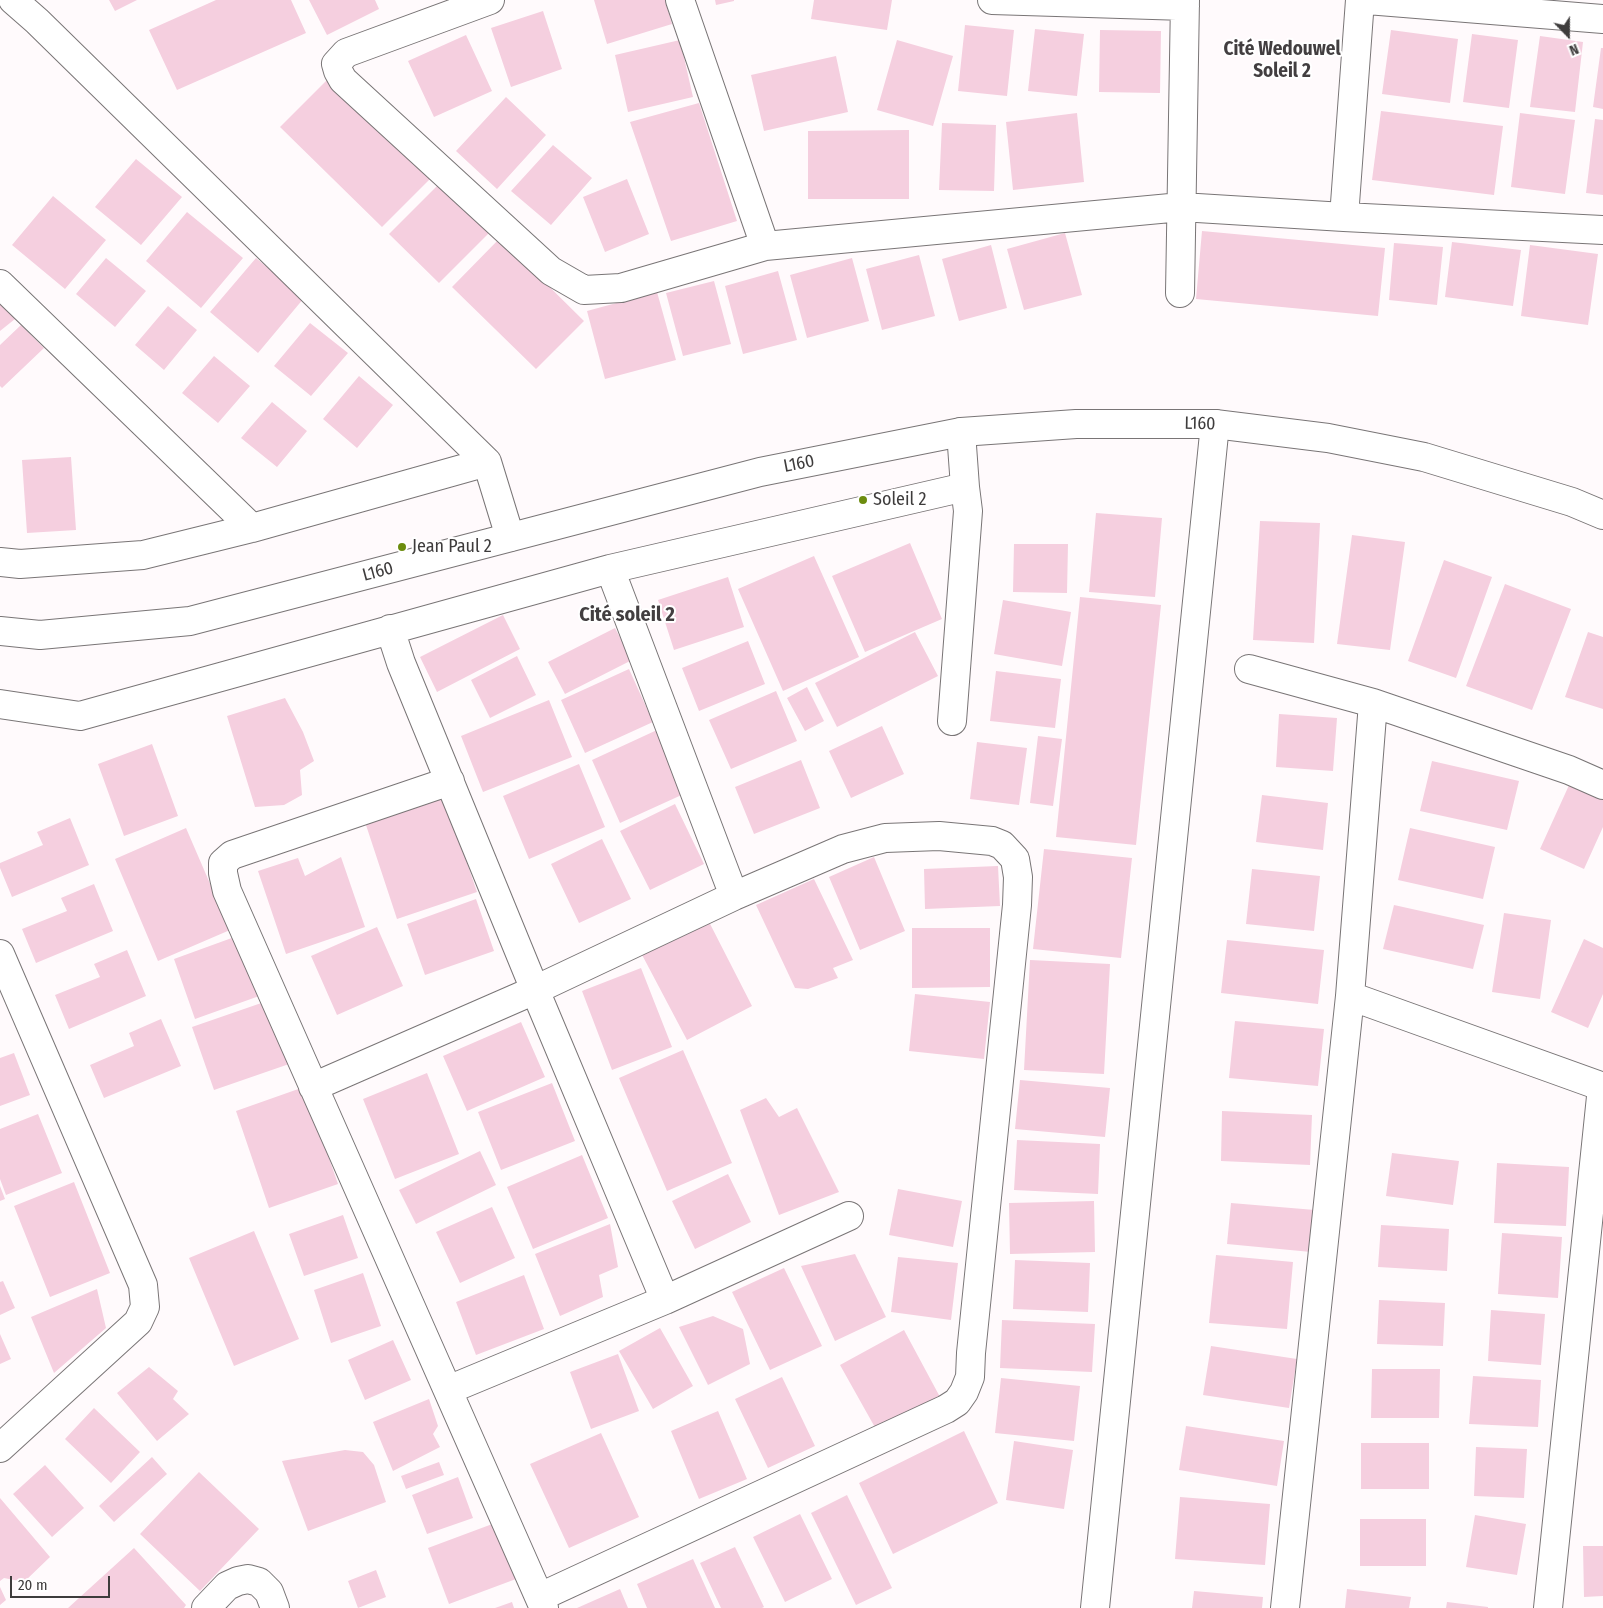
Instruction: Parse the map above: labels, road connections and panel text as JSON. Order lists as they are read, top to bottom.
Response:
{
  "streets": {
    "street": ["L160"]
  },
  "districts": ["Cité Wedouwel Soleil 2", "Cité soleil 2"],
  "places": ["Soleil 2", "Jean Paul 2"],
  "scale_bar": "20 m",
  "north": "bottom"
}
